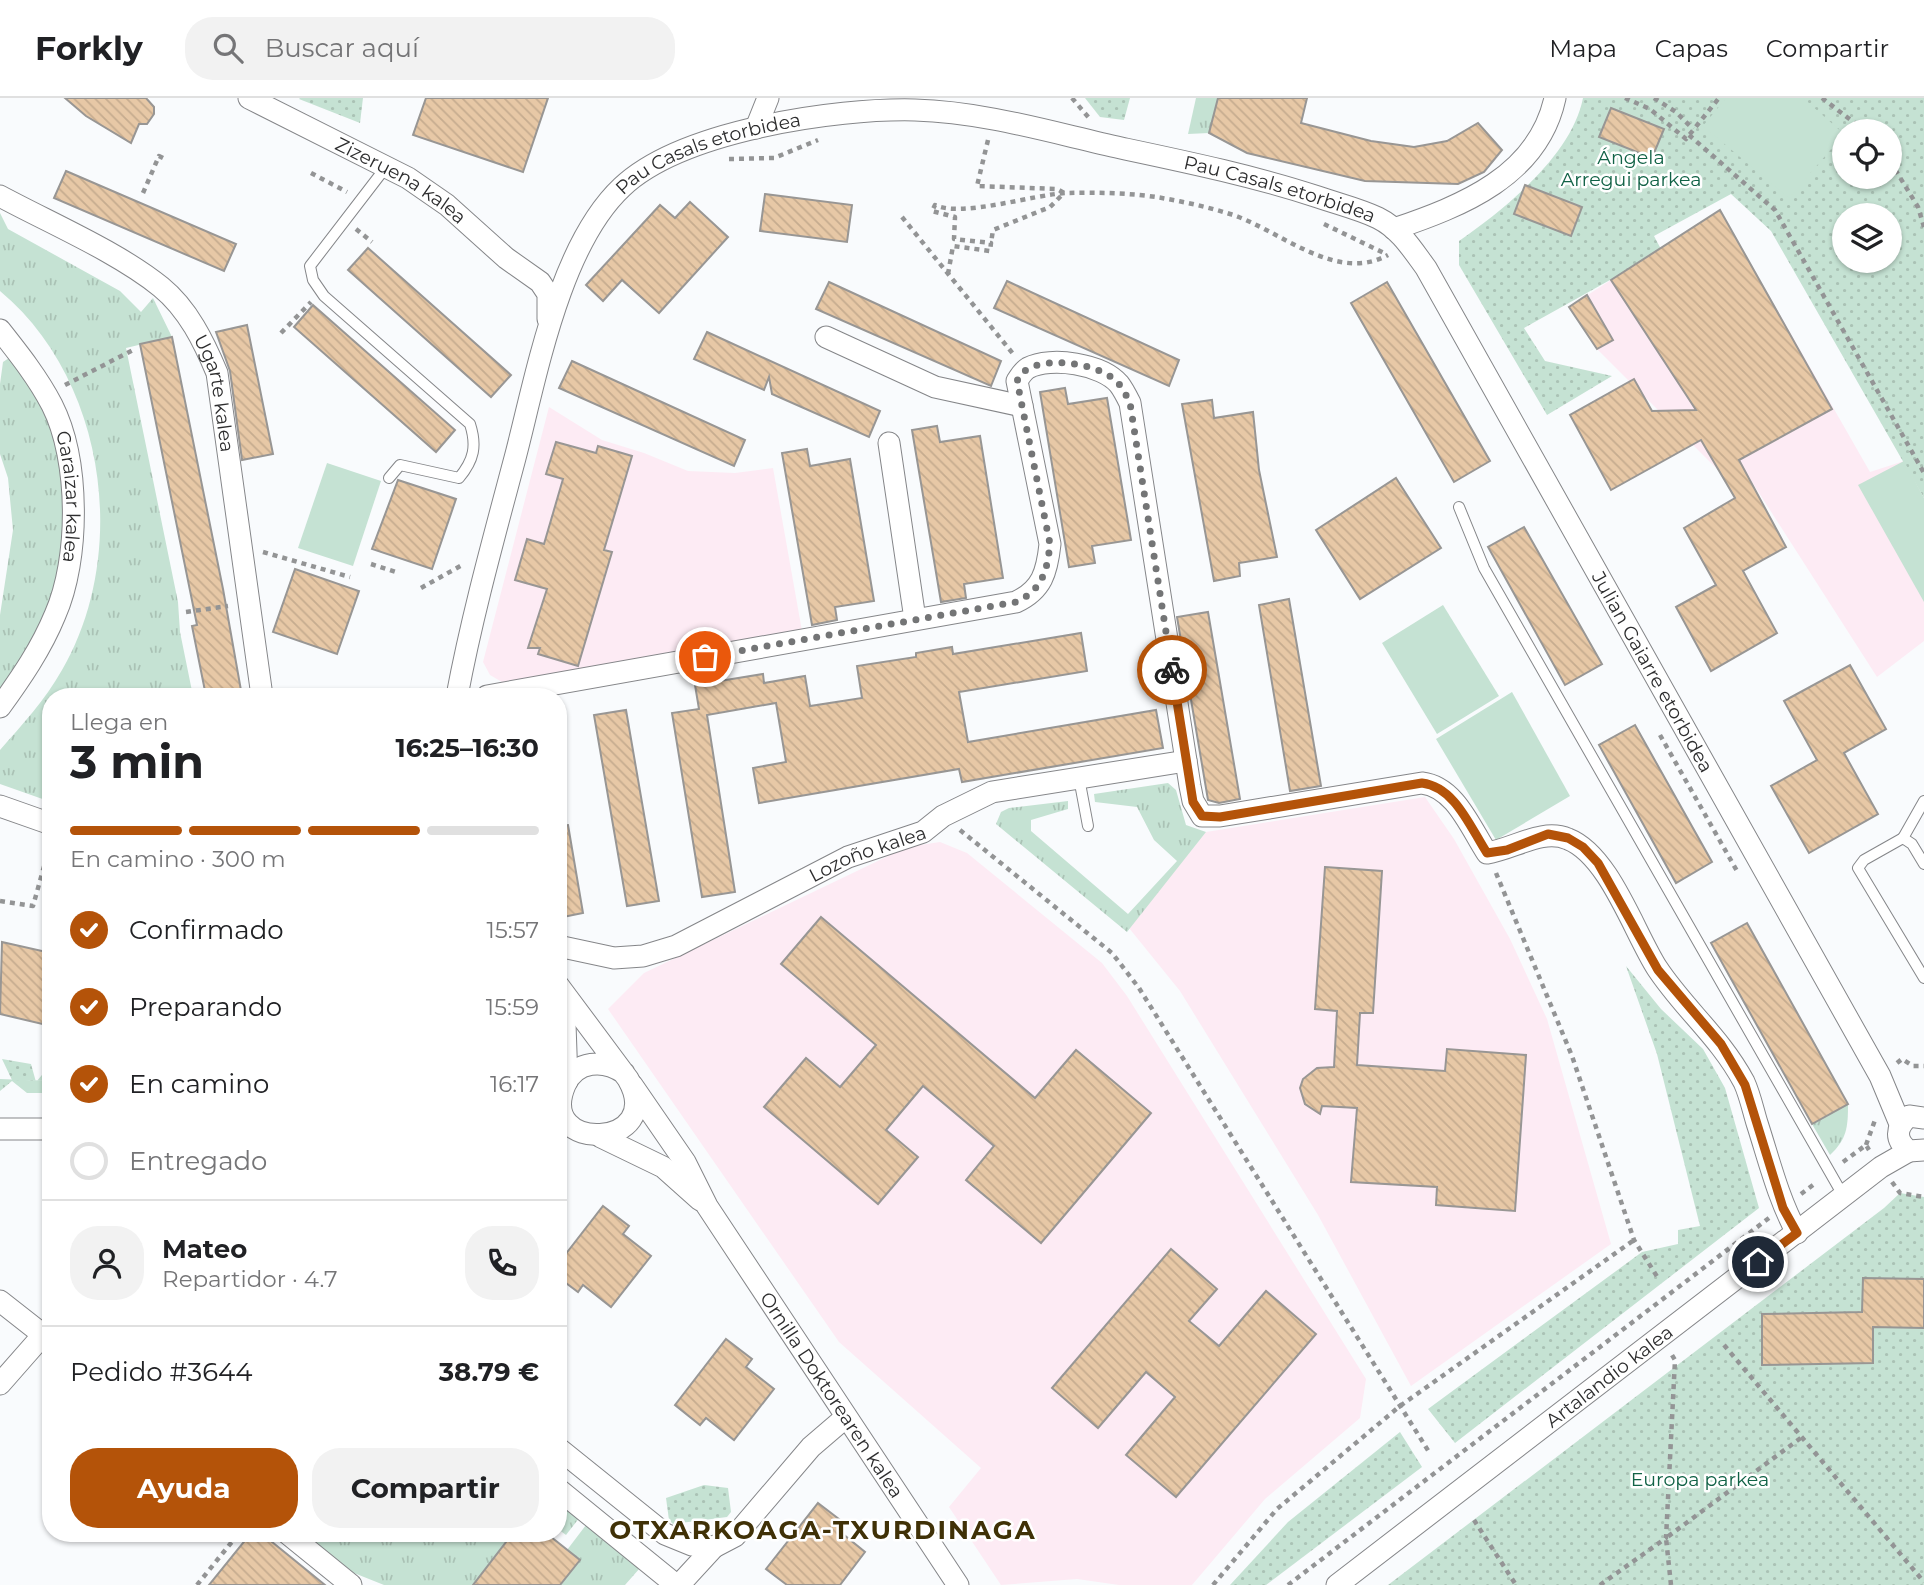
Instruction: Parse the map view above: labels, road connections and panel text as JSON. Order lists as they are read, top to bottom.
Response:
{
  "streets": {
    "street": [
      "Pau Casals etorbidea",
      "Zizeruena kalea",
      "Ugarte kalea",
      "Garaizar kalea",
      "Julian Gaiarre etorbidea",
      "Lozoño kalea",
      "Artalandio kalea",
      "Ornilla Doktorearen kalea"
    ]
  },
  "crossings": [
    ["Pau Casals etorbidea", "Julian Gaiarre etorbidea"],
    ["Julian Gaiarre etorbidea", "Artalandio kalea"]
  ],
  "districts": ["OTXARKOAGA-TXURDINAGA"],
  "parks": ["Ángela Arregui parkea", "Europa parkea"],
  "page": {
    "header": "Forkly",
    "search": "Buscar aquí",
    "nav": ["Mapa", "Capas", "Compartir"],
    "heading": ["3 min", "Llega en", "16:25–16:30"],
    "panel": [
      "Mateo",
      "Repartidor · 4.7",
      "Pedido #3644",
      "38.79 €"
    ],
    "bar": "En camino · 300 m",
    "list": [
      ["Confirmado", "15:57"],
      ["Preparando", "15:59"],
      ["En camino", "16:17"],
      "Entregado"
    ],
    "buttons": ["Ayuda", "Compartir"]
  }
}
